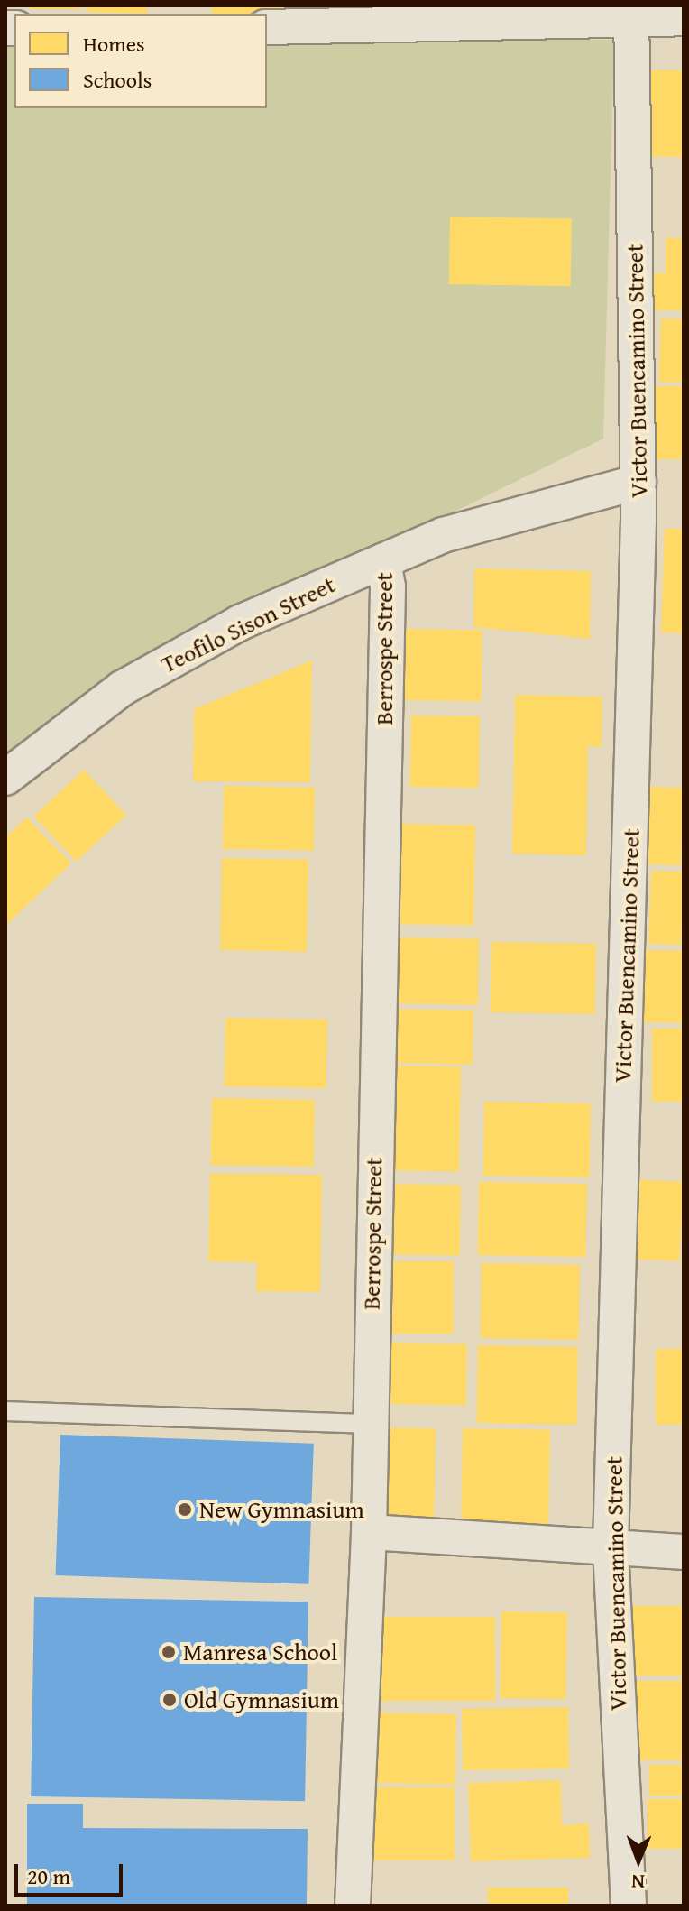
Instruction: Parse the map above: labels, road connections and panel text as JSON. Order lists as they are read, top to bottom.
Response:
{
  "streets": {
    "street": ["Victor Buencamino Street", "Teofilo Sison Street", "Berrospe Street"]
  },
  "crossings": [
    ["Victor Buencamino Street", "Teofilo Sison Street"],
    ["Teofilo Sison Street", "Berrospe Street"]
  ],
  "places": ["New Gymnasium", "Manresa School", "Old Gymnasium"],
  "legend": ["Homes", "Schools"],
  "scale_bar": "20 m",
  "north": "bottom"
}
